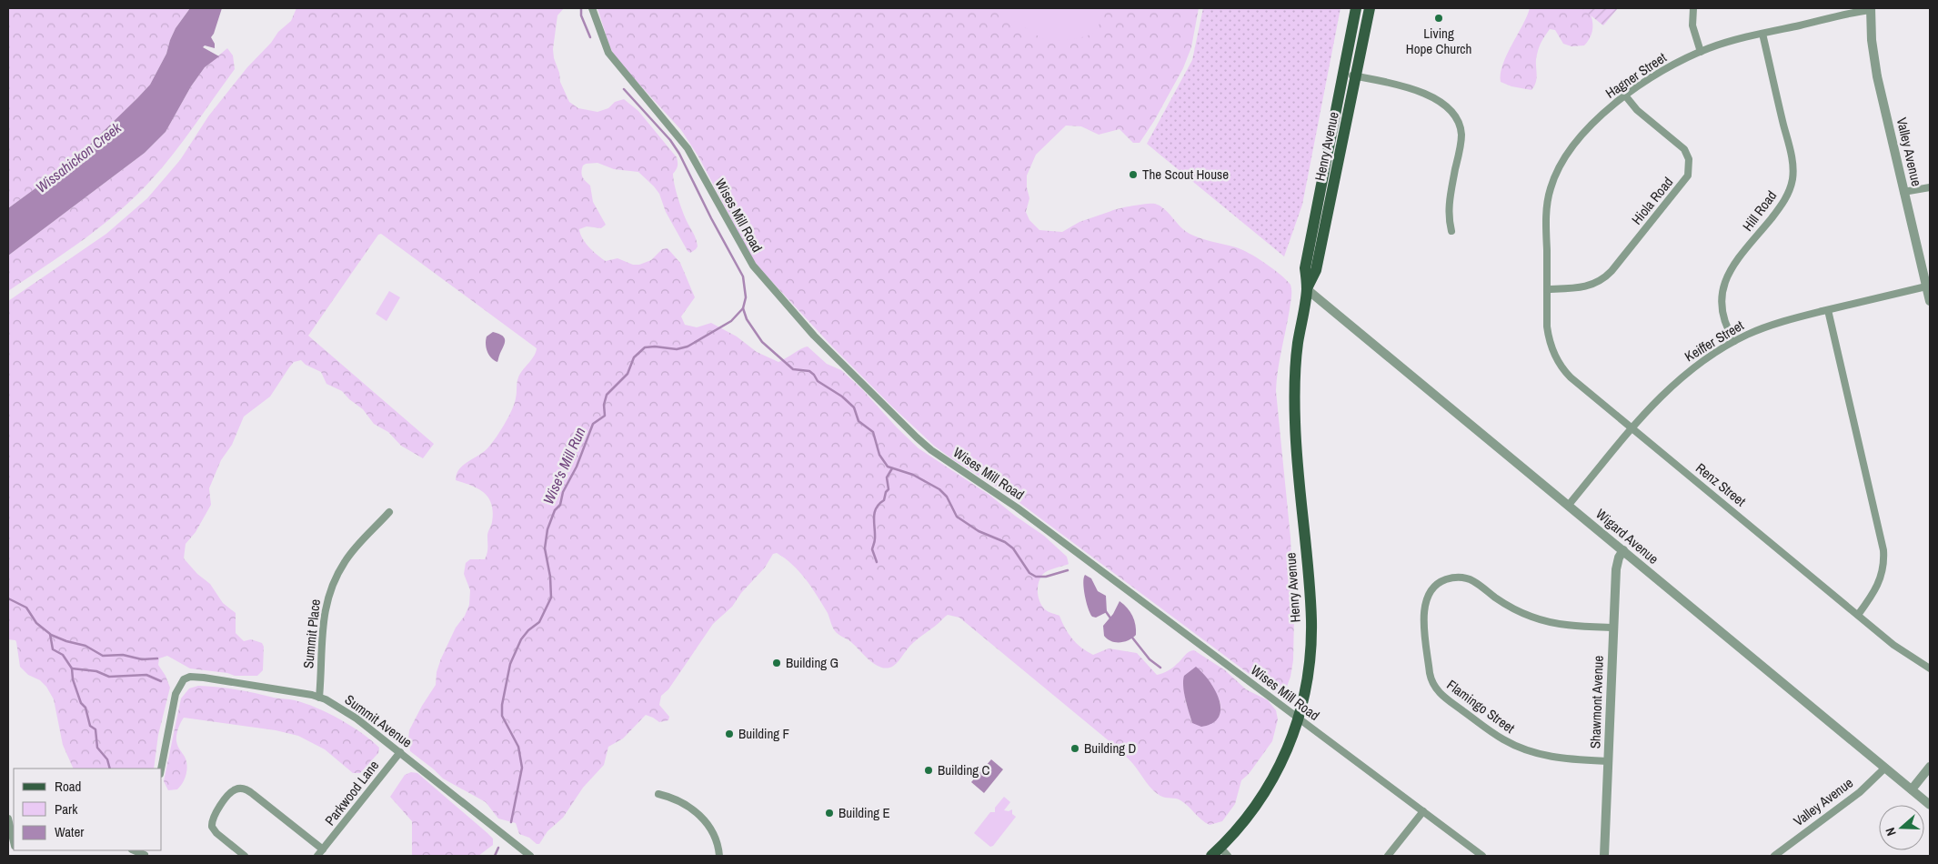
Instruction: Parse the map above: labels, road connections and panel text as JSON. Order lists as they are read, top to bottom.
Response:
{
  "streets": {
    "main road": ["Henry Avenue"],
    "street": [
      "Hagner Street",
      "Valley Avenue",
      "Hiola Road",
      "Hill Road",
      "Wises Mill Road",
      "Keiffer Street",
      "Renz Street",
      "Wigard Avenue",
      "Summit Place",
      "Shawmont Avenue",
      "Flamingo Street",
      "Summit Avenue",
      "Parkwood Lane"
    ]
  },
  "crossings": [
    ["Hagner Street", "Valley Avenue"],
    ["Hagner Street", "Hiola Road"],
    ["Hagner Street", "Hill Road"],
    ["Hagner Street", "Renz Street"],
    ["Henry Avenue", "Wises Mill Road"],
    ["Henry Avenue", "Wigard Avenue"],
    ["Valley Avenue", "Keiffer Street"],
    ["Valley Avenue", "Wigard Avenue"],
    ["Hiola Road", "Renz Street"],
    ["Hill Road", "Keiffer Street"],
    ["Keiffer Street", "Renz Street"],
    ["Keiffer Street", "Wigard Avenue"],
    ["Wigard Avenue", "Shawmont Avenue"],
    ["Summit Place", "Summit Avenue"],
    ["Shawmont Avenue", "Flamingo Street"],
    ["Summit Avenue", "Parkwood Lane"]
  ],
  "water": ["Wissahickon Creek", "Wise's Mill Run"],
  "places": [
    "Living Hope Church",
    "The Scout House",
    "Building G",
    "Building F",
    "Building D",
    "Building C",
    "Building E"
  ],
  "legend": ["Road", "Park", "Water"],
  "north": "left"
}
